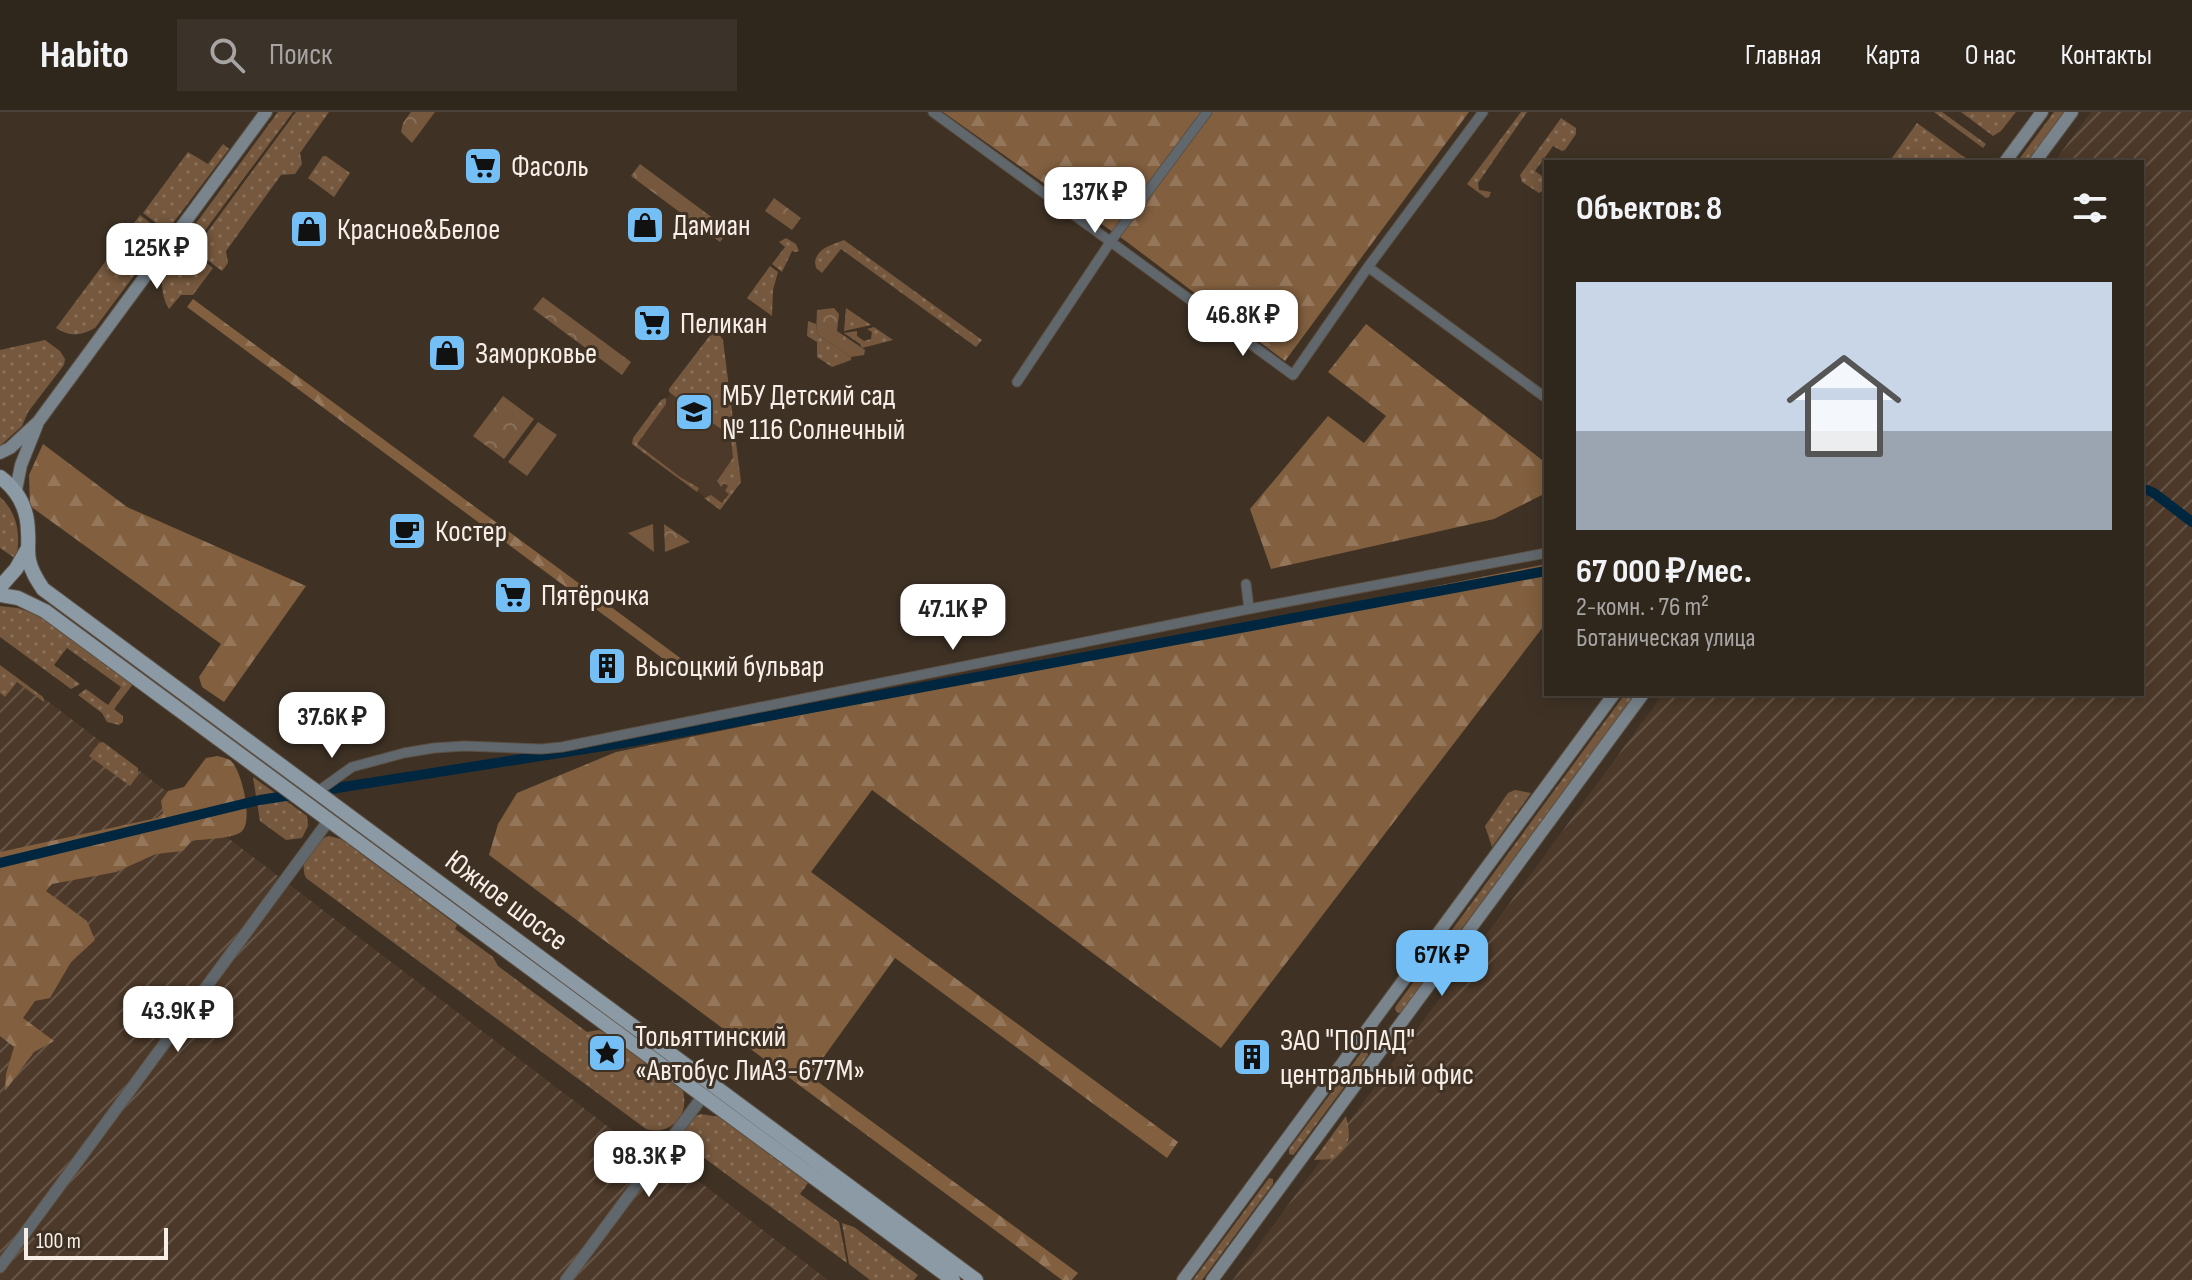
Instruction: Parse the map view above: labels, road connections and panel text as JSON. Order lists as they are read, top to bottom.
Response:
{
  "streets": {
    "main road": ["Южное шоссе"]
  },
  "places": {
    "supermarket": ["Фасоль", "Пеликан", "Пятёрочка"],
    "shop": ["Дамиан", "Красное&Белое", "Заморковье"],
    "school or university": ["МБУ Детский сад № 116 Солнечный"],
    "cafe": ["Костер"],
    "building": ["Высоцкий бульвар", "ЗАО \"ПОЛАД\" центральный офис"],
    "place": ["Тольяттинский «Автобус ЛиАЗ-677М»"]
  },
  "scale_bar": "100 m",
  "page": {
    "header": "Habito",
    "search": "Поиск",
    "nav": [
      "Главная",
      "Карта",
      "О нас",
      "Контакты"
    ],
    "heading": "Объектов: 8",
    "price": [
      "137K ₽",
      "125K ₽",
      "46.8K ₽",
      "47.1K ₽",
      "37.6K ₽",
      "67K ₽",
      "43.9K ₽",
      "98.3K ₽"
    ],
    "list": [
      {
        "name": "67 000 ₽/мес.",
        "note": "2-комн. · 76 m² · Ботаническая улица"
      }
    ],
    "scale": "100 m"
  }
}
